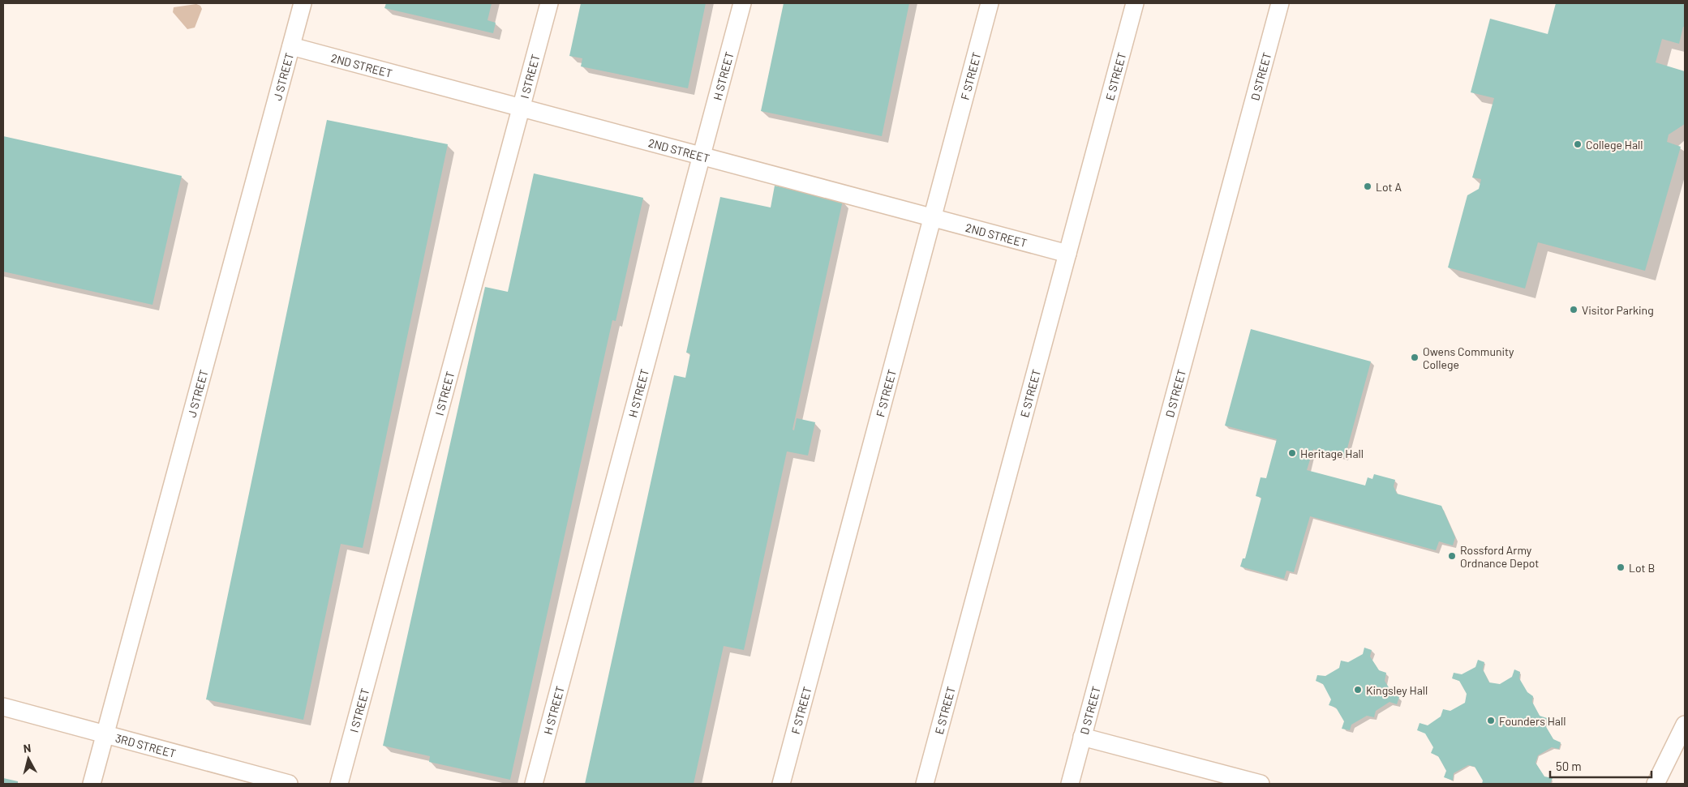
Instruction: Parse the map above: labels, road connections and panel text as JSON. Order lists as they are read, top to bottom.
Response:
{
  "streets": {
    "street": [
      "2ND STREET",
      "I STREET",
      "H STREET",
      "F STREET",
      "E STREET",
      "D STREET",
      "J STREET",
      "3RD STREET"
    ]
  },
  "crossings": [
    ["2ND STREET", "I STREET"],
    ["2ND STREET", "H STREET"],
    ["2ND STREET", "F STREET"],
    ["2ND STREET", "E STREET"],
    ["2ND STREET", "J STREET"],
    ["J STREET", "3RD STREET"]
  ],
  "places": [
    "College Hall",
    "Lot A",
    "Visitor Parking",
    "Owens Community College",
    "Heritage Hall",
    "Rossford Army Ordnance Depot",
    "Lot B",
    "Kingsley Hall",
    "Founders Hall"
  ],
  "scale_bar": "50 m",
  "north": "top"
}
